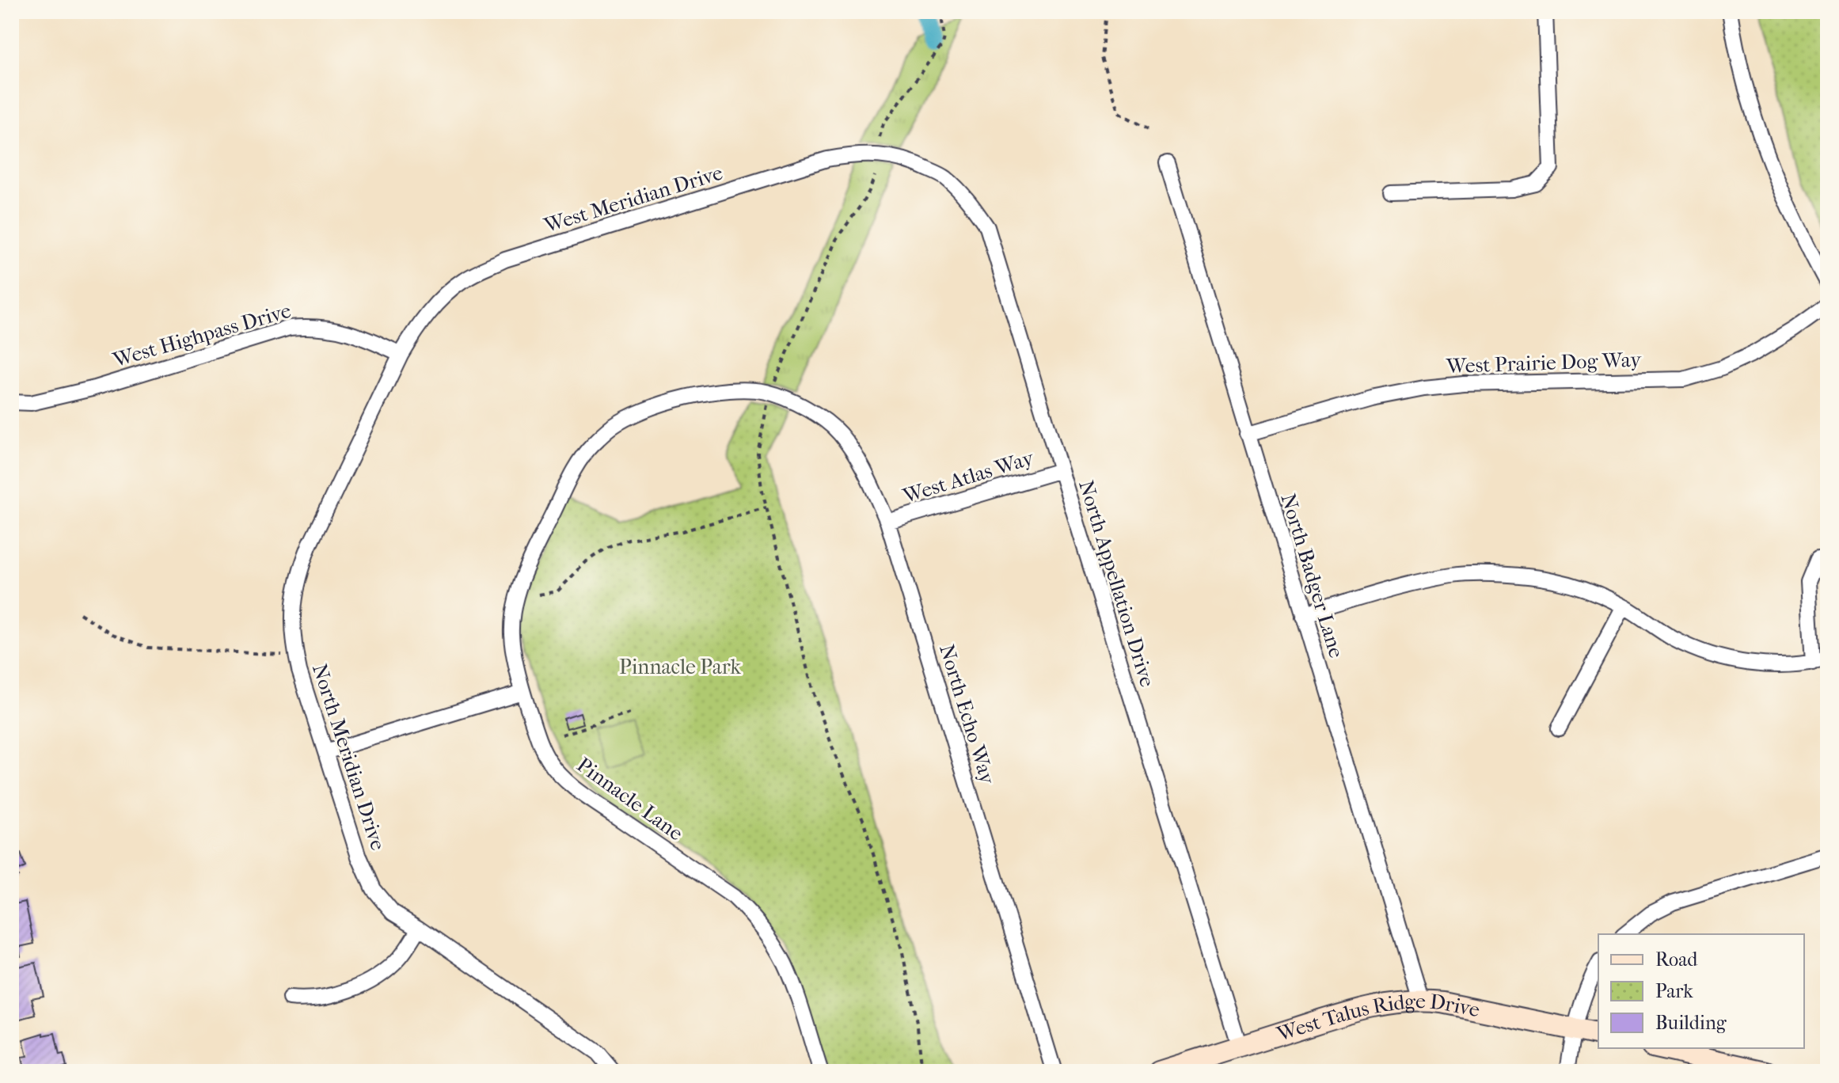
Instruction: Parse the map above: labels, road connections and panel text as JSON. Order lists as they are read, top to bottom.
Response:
{
  "streets": {
    "street": [
      "West Meridian Drive",
      "West Highpass Drive",
      "West Prairie Dog Way",
      "West Atlas Way",
      "North Badger Lane",
      "North Appellation Drive",
      "North Echo Way",
      "North Meridian Drive",
      "Pinnacle Lane",
      "West Talus Ridge Drive"
    ]
  },
  "crossings": [
    ["West Meridian Drive", "West Highpass Drive"],
    ["West Meridian Drive", "North Appellation Drive"],
    ["West Meridian Drive", "North Meridian Drive"],
    ["West Highpass Drive", "North Meridian Drive"],
    ["West Prairie Dog Way", "North Badger Lane"],
    ["West Atlas Way", "North Appellation Drive"],
    ["West Atlas Way", "North Echo Way"],
    ["North Badger Lane", "West Talus Ridge Drive"],
    ["North Appellation Drive", "West Talus Ridge Drive"],
    ["North Echo Way", "Pinnacle Lane"]
  ],
  "parks": ["Pinnacle Park"],
  "legend": ["Road", "Park", "Building"]
}
